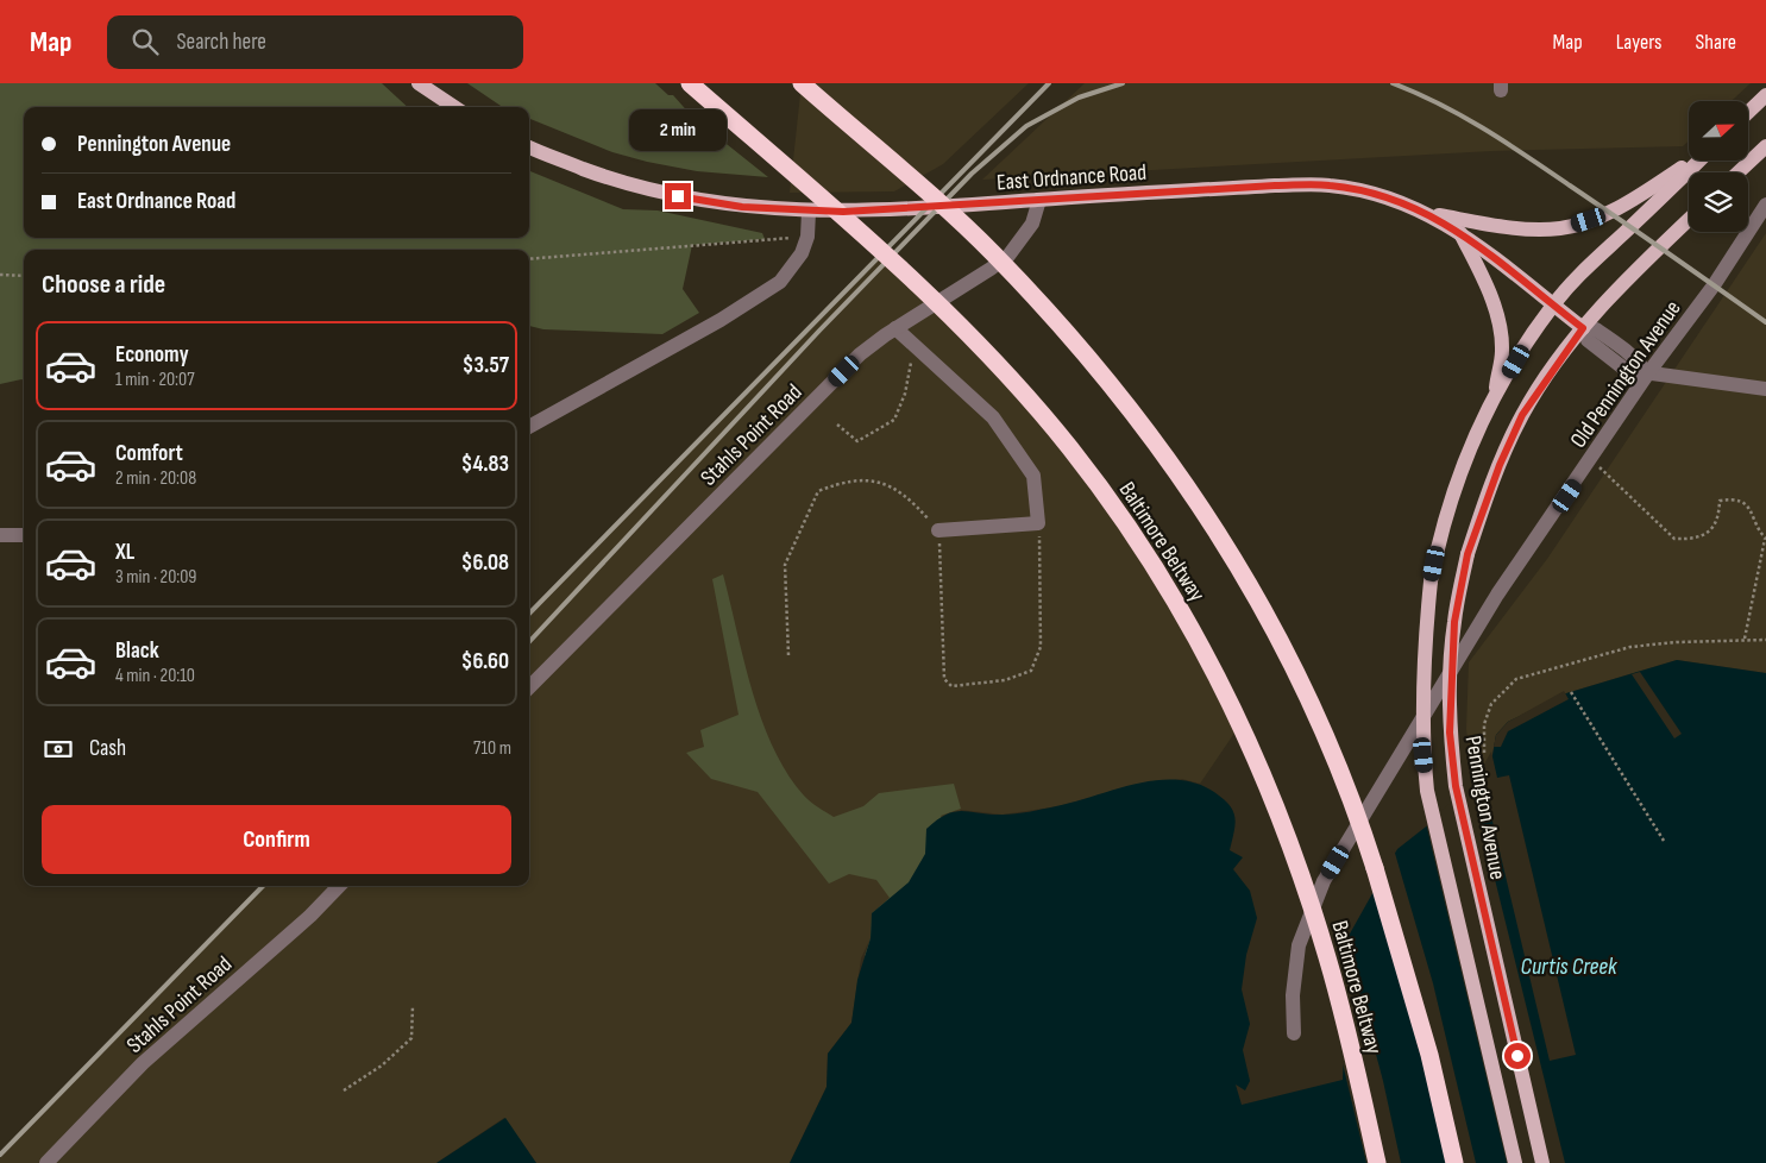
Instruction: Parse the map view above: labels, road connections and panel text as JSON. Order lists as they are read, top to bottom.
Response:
{
  "streets": {
    "highway": ["Baltimore Beltway"],
    "main road": ["East Ordnance Road", "Pennington Avenue"],
    "street": ["Old Pennington Avenue", "Stahls Point Road"]
  },
  "crossings": [
    ["East Ordnance Road", "Old Pennington Avenue"],
    ["East Ordnance Road", "Stahls Point Road"],
    ["East Ordnance Road", "Pennington Avenue"]
  ],
  "water": ["Curtis Creek"],
  "north": "right",
  "page": {
    "header": "Map",
    "search": "Search here",
    "nav": ["Map", "Layers", "Share"],
    "banner": ["Pennington Avenue", "East Ordnance Road"],
    "bubble": "2 min",
    "heading": "Choose a ride",
    "list": [
      {
        "name": "Economy",
        "note": "1 min · 20:07",
        "value": "$3.57"
      },
      {
        "name": "Comfort",
        "note": "2 min · 20:08",
        "value": "$4.83"
      },
      {
        "name": "XL",
        "note": "3 min · 20:09",
        "value": "$6.08"
      },
      {
        "name": "Black",
        "note": "4 min · 20:10",
        "value": "$6.60"
      }
    ],
    "pay": ["Cash", "710 m"],
    "buttons": "Confirm"
  }
}
